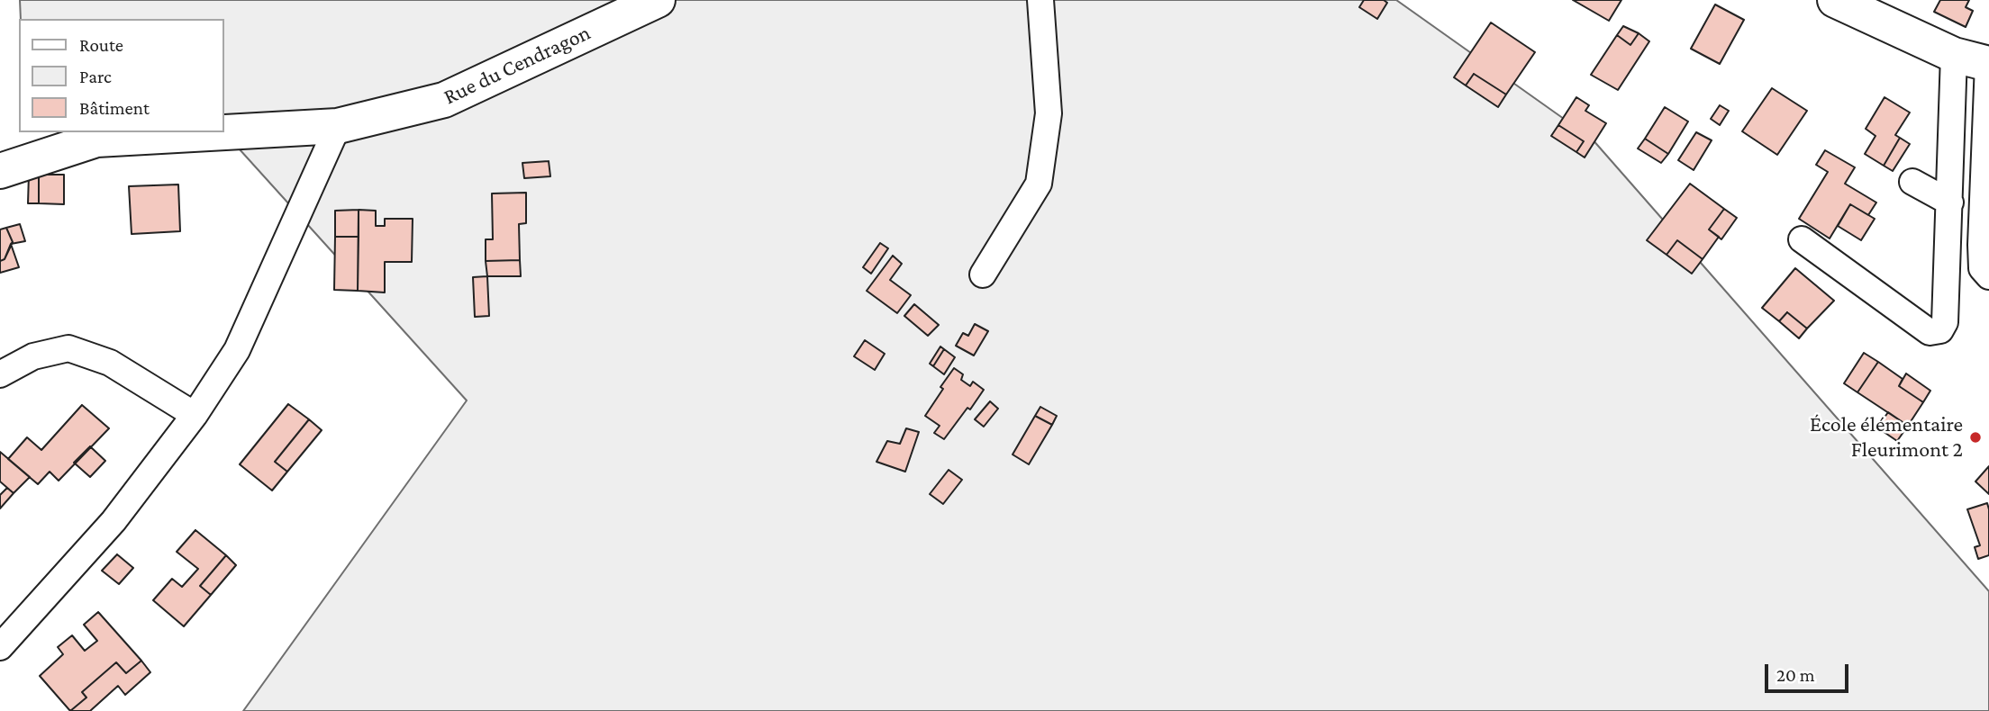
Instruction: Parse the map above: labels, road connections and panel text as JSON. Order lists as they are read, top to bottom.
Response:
{
  "streets": {
    "main road": ["Rue du Cendragon"]
  },
  "places": ["École élémentaire Fleurimont 2"],
  "legend": ["Route", "Parc", "Bâtiment"],
  "scale_bar": "20 m"
}
